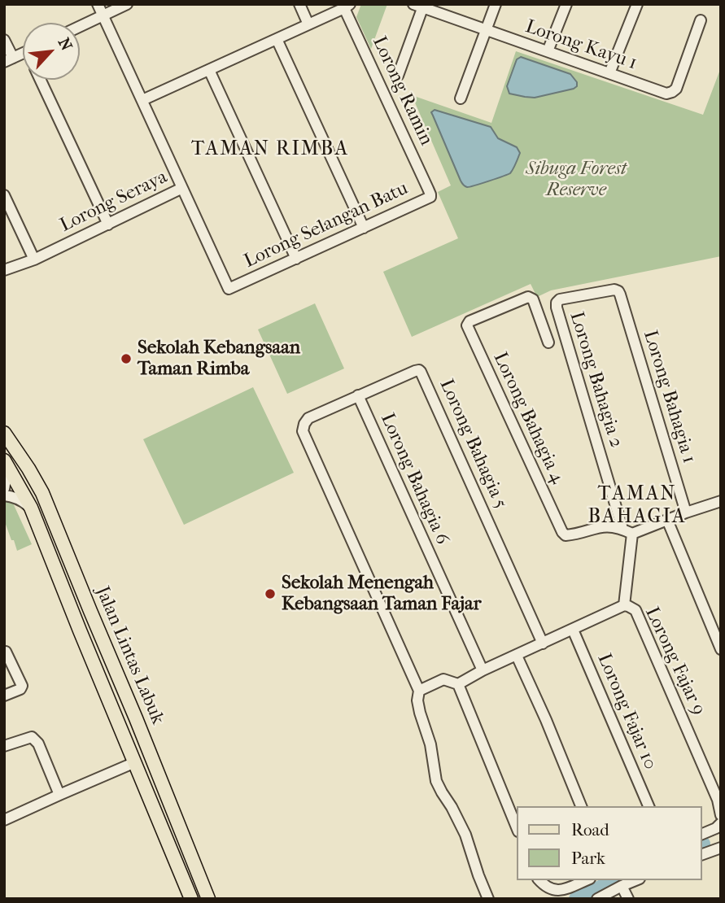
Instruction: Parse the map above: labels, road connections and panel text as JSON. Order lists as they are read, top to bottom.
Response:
{
  "streets": {
    "main road": ["Jalan Lintas Labuk"],
    "street": [
      "Lorong Kayu 1",
      "Lorong Ramin",
      "Lorong Seraya",
      "Lorong Selangan Batu",
      "Lorong Bahagia 2",
      "Lorong Bahagia 1",
      "Lorong Bahagia 4",
      "Lorong Bahagia 5",
      "Lorong Bahagia 6",
      "Lorong Fajar 9",
      "Lorong Fajar 10"
    ]
  },
  "crossings": [
    ["Lorong Ramin", "Lorong Selangan Batu"],
    ["Lorong Seraya", "Lorong Selangan Batu"],
    ["Lorong Bahagia 2", "Lorong Bahagia 1"],
    ["Lorong Bahagia 2", "Lorong Bahagia 4"],
    ["Lorong Bahagia 5", "Lorong Bahagia 6"]
  ],
  "districts": ["TAMAN RIMBA", "TAMAN BAHAGIA"],
  "parks": ["Sibuga Forest Reserve"],
  "places": ["Sekolah Kebangsaan Taman Rimba", "Sekolah Menengah Kebangsaan Taman Fajar"],
  "legend": ["Road", "Park"],
  "north": "top right"
}
